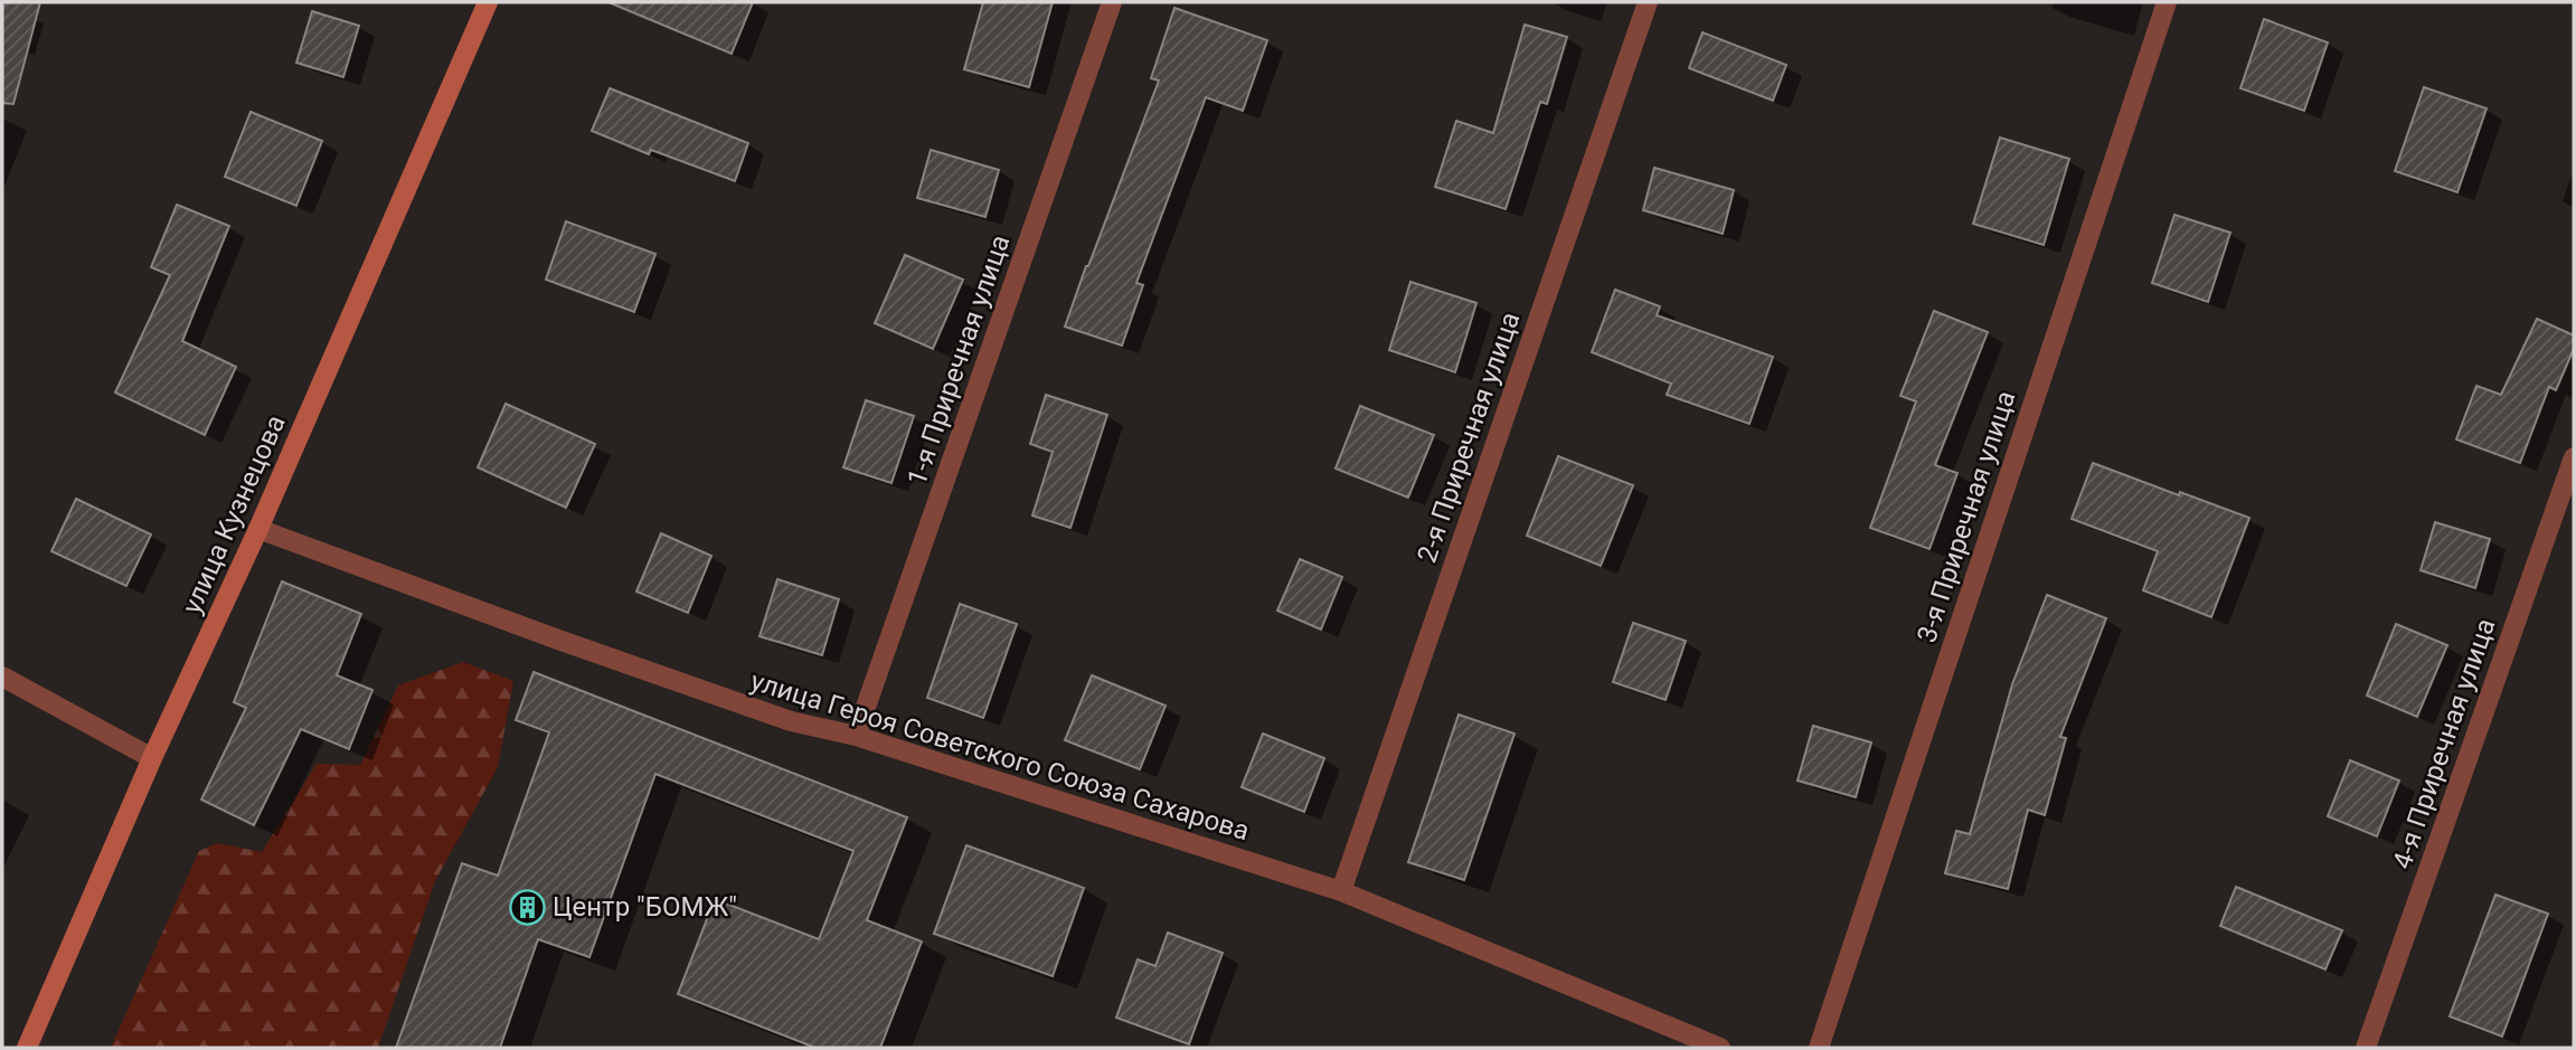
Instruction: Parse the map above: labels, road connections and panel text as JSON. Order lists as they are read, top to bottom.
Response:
{
  "streets": {
    "main road": ["улица Кузнецова"],
    "street": [
      "1-я Приречная улица",
      "2-я Приречная улица",
      "3-я Приречная улица",
      "4-я Приречная улица",
      "улица Героя Советского Союза Сахарова"
    ]
  },
  "crossings": [
    ["1-я Приречная улица", "улица Героя Советского Союза Сахарова"],
    ["2-я Приречная улица", "улица Героя Советского Союза Сахарова"],
    ["улица Кузнецова", "улица Героя Советского Союза Сахарова"]
  ],
  "places": {
    "building": ["Центр \"БОМЖ\""]
  }
}
